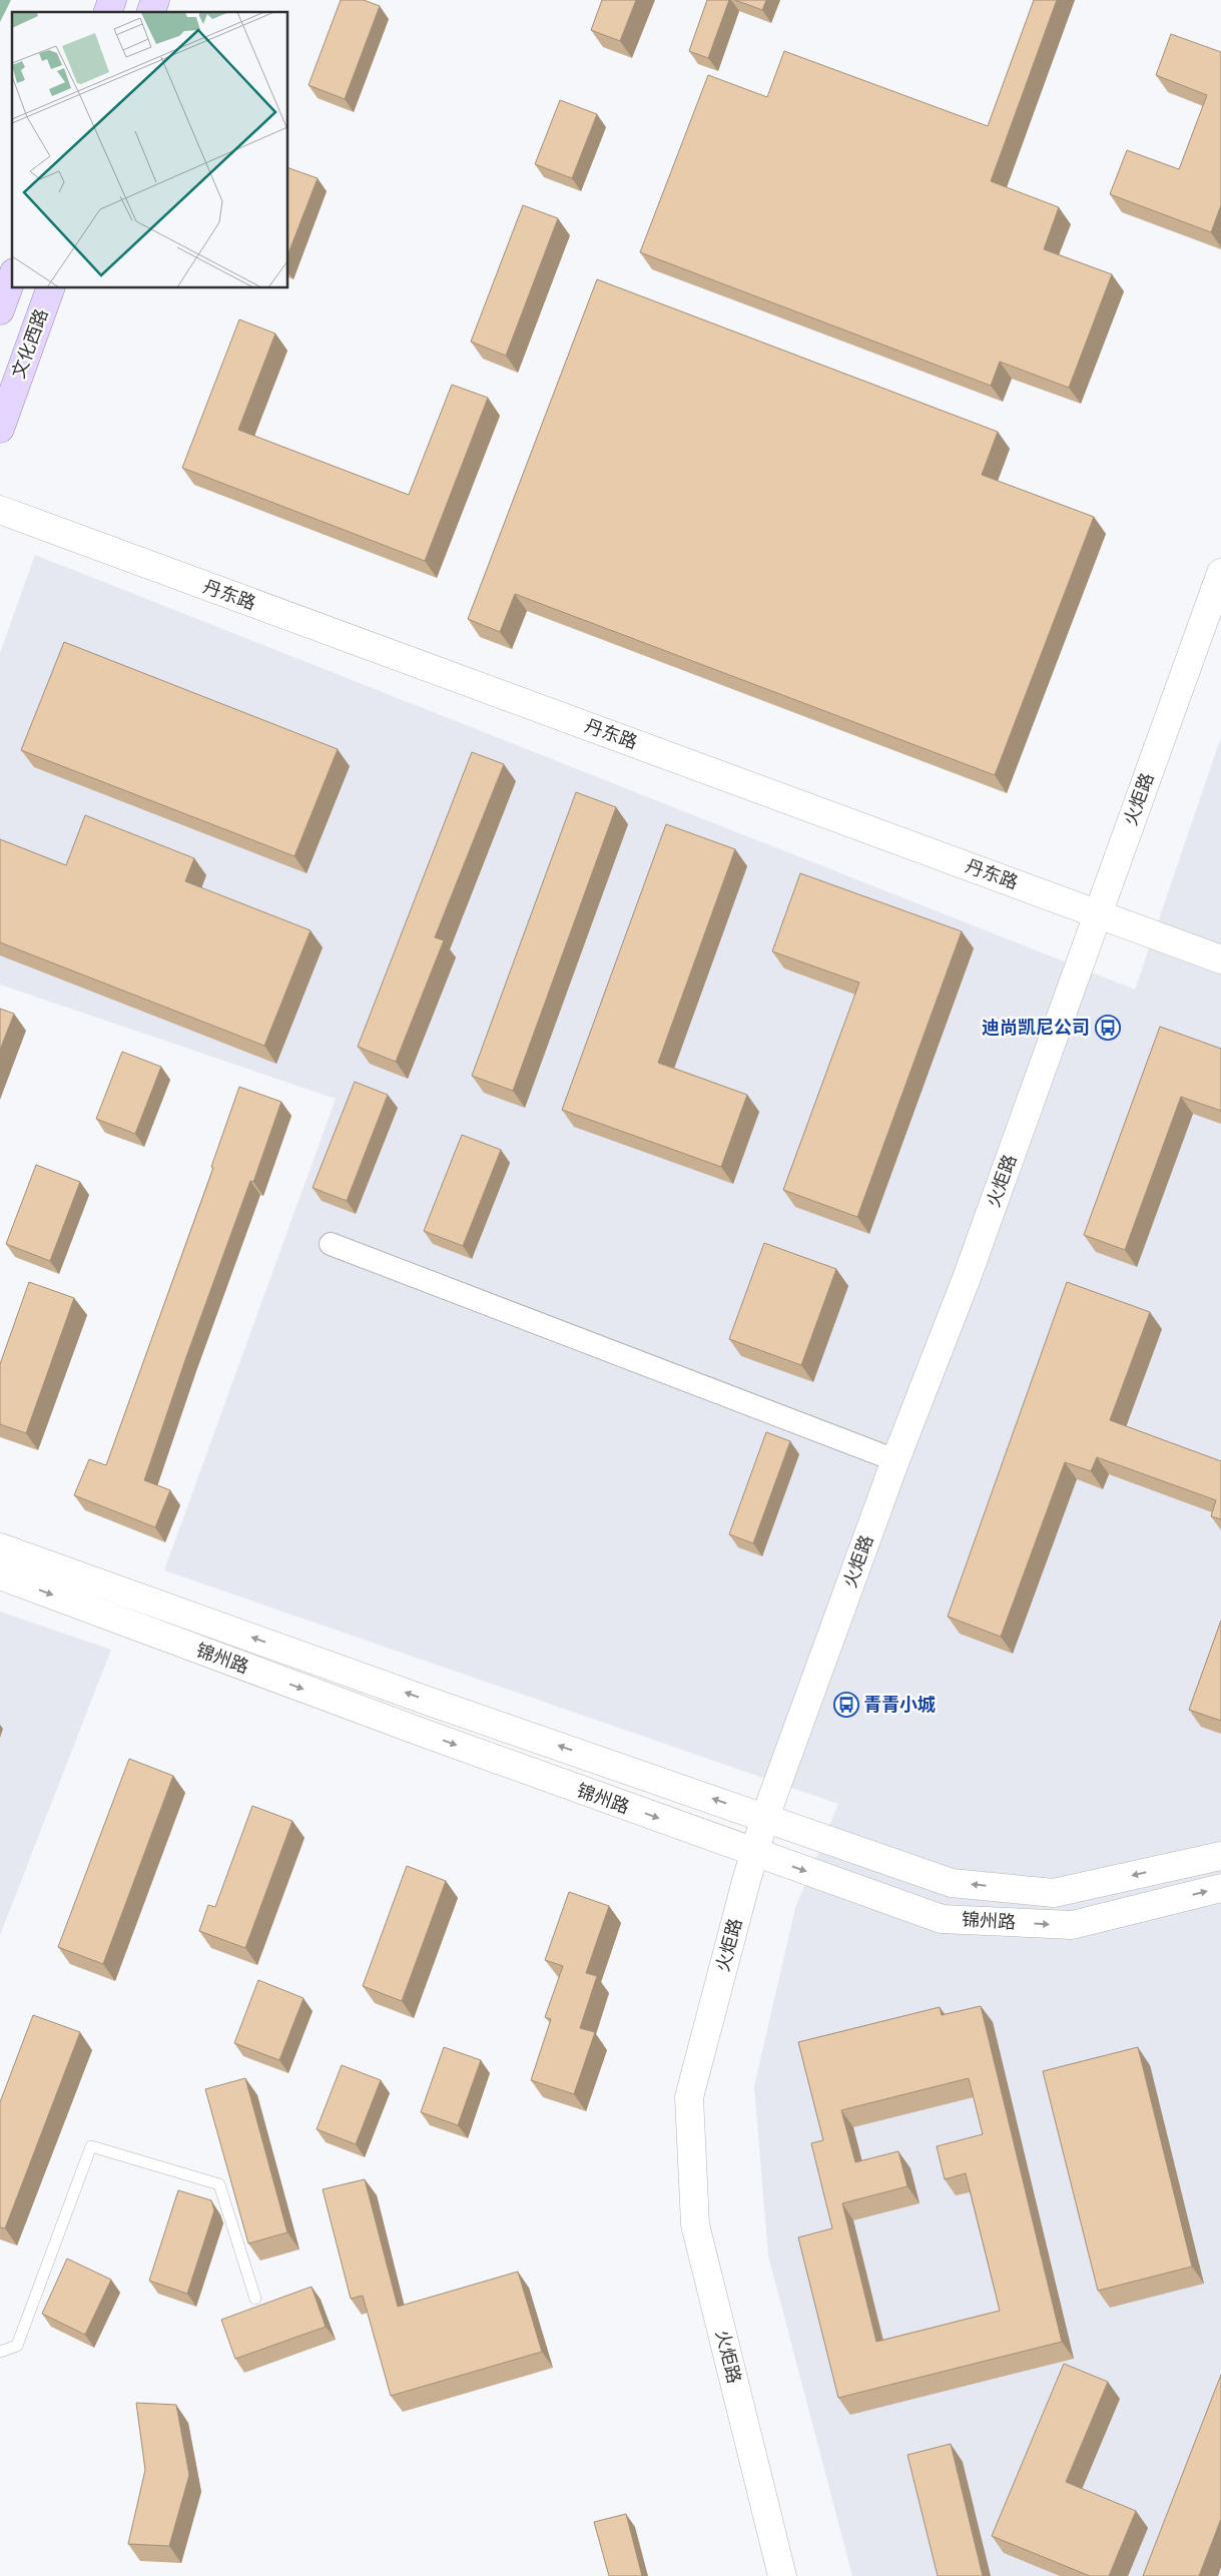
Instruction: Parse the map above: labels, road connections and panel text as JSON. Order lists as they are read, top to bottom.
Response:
{
  "streets": {
    "main road": [
      "文化西路",
      "丹东路",
      "火炬路",
      "锦州路"
    ]
  },
  "crossings": [
    ["丹东路", "火炬路"],
    ["火炬路", "锦州路"]
  ],
  "places": {
    "bus stop": ["迪尚凯尼公司", "青青小城"]
  }
}
